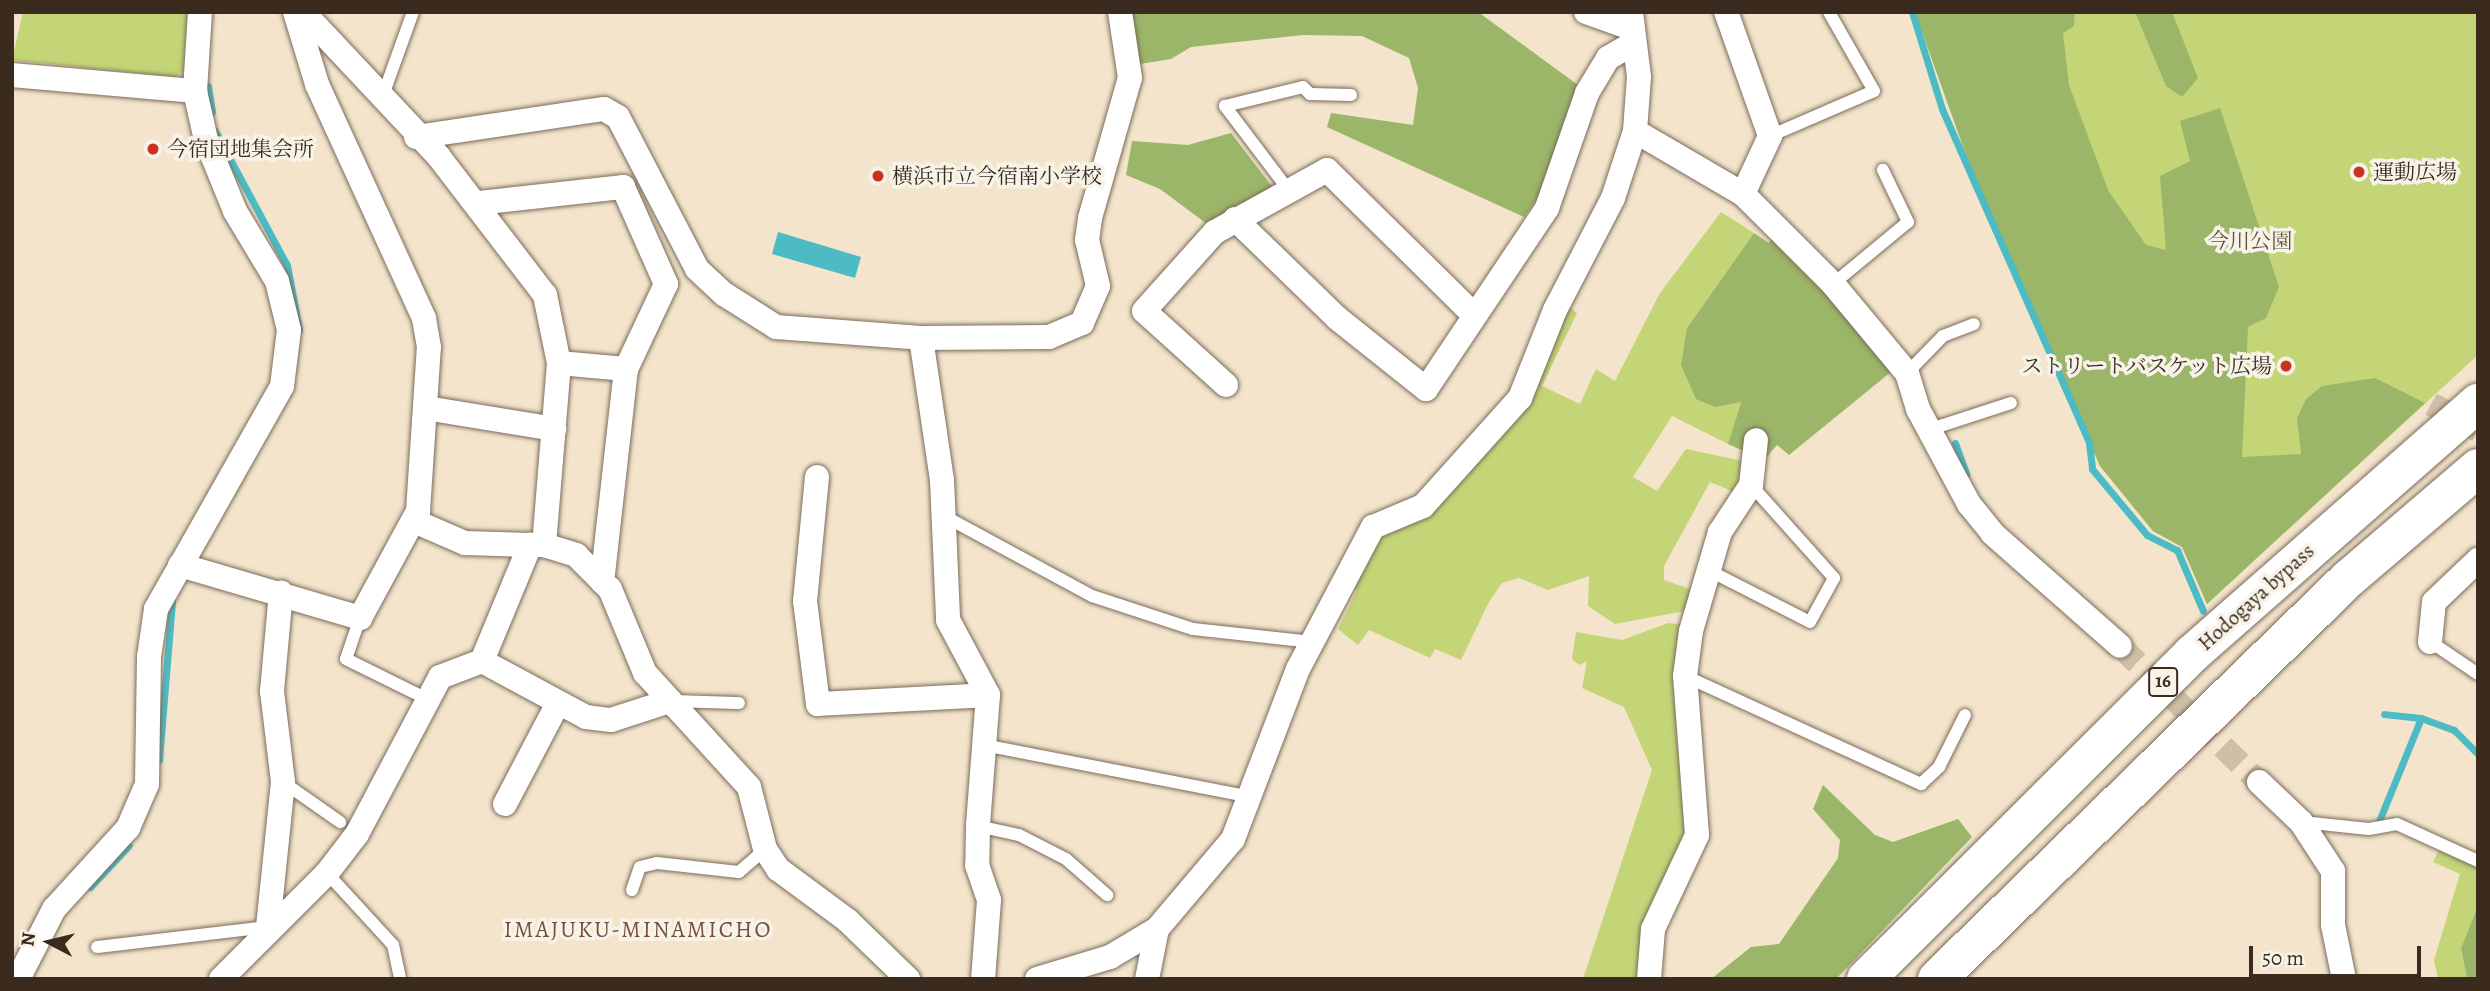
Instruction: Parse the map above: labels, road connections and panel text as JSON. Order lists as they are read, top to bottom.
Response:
{
  "streets": {
    "highway": ["Hodogaya bypass", "16"]
  },
  "districts": ["IMAJUKU-MINAMICHO"],
  "parks": ["今川公園"],
  "places": [
    "今宿団地集会所",
    "運動広場",
    "横浜市立今宿南小学校",
    "ストリートバスケット広場"
  ],
  "scale_bar": "50 m",
  "north": "left"
}
